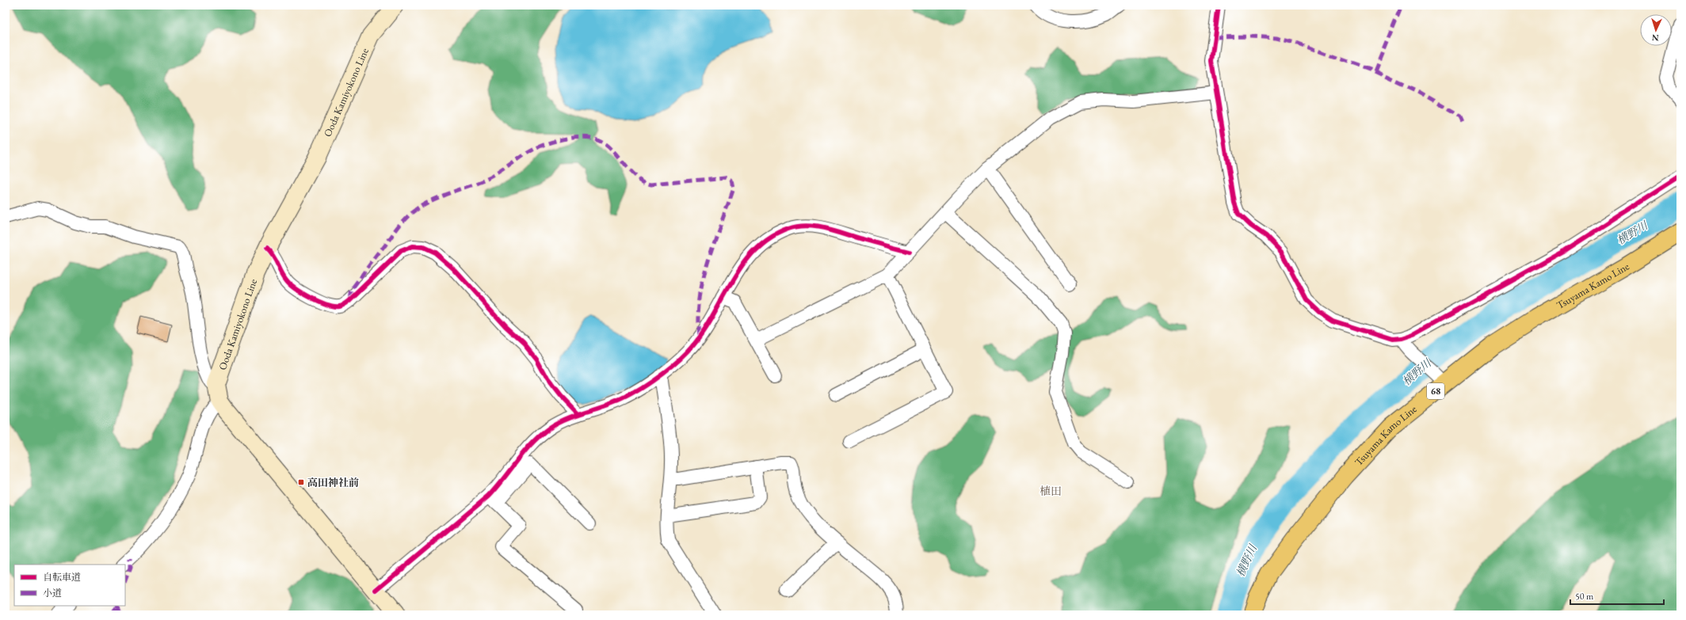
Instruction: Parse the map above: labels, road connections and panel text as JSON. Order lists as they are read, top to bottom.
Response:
{
  "streets": {
    "main road": ["Ooda Kamiyokono Line", "Tsuyama Kamo Line", "68"]
  },
  "districts": ["植田"],
  "water": ["横野川"],
  "places": {
    "transit": ["高田神社前"]
  },
  "legend": ["自転車道", "小道"],
  "scale_bar": "50 m",
  "north": "bottom"
}
